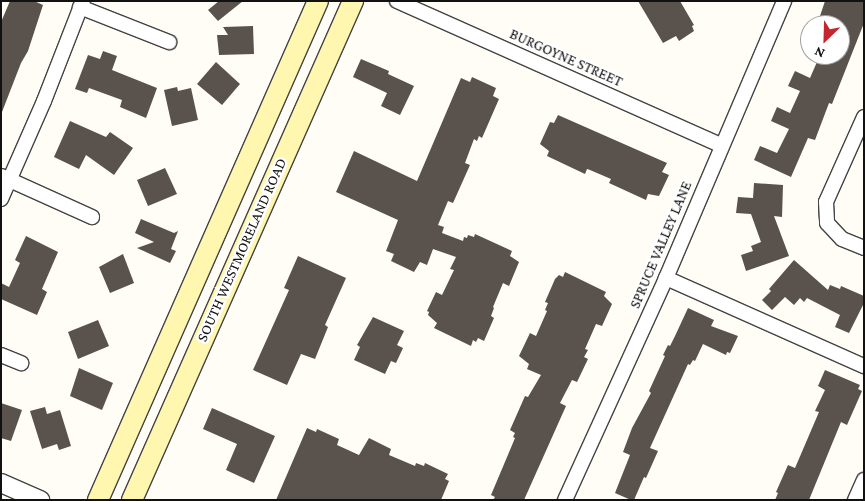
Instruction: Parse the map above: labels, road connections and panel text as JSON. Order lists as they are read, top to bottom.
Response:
{
  "streets": {
    "main road": ["SOUTH WESTMORELAND ROAD"],
    "street": ["BURGOYNE STREET", "SPRUCE VALLEY LANE"]
  },
  "crossings": [
    ["BURGOYNE STREET", "SPRUCE VALLEY LANE"]
  ],
  "north": "bottom left"
}
